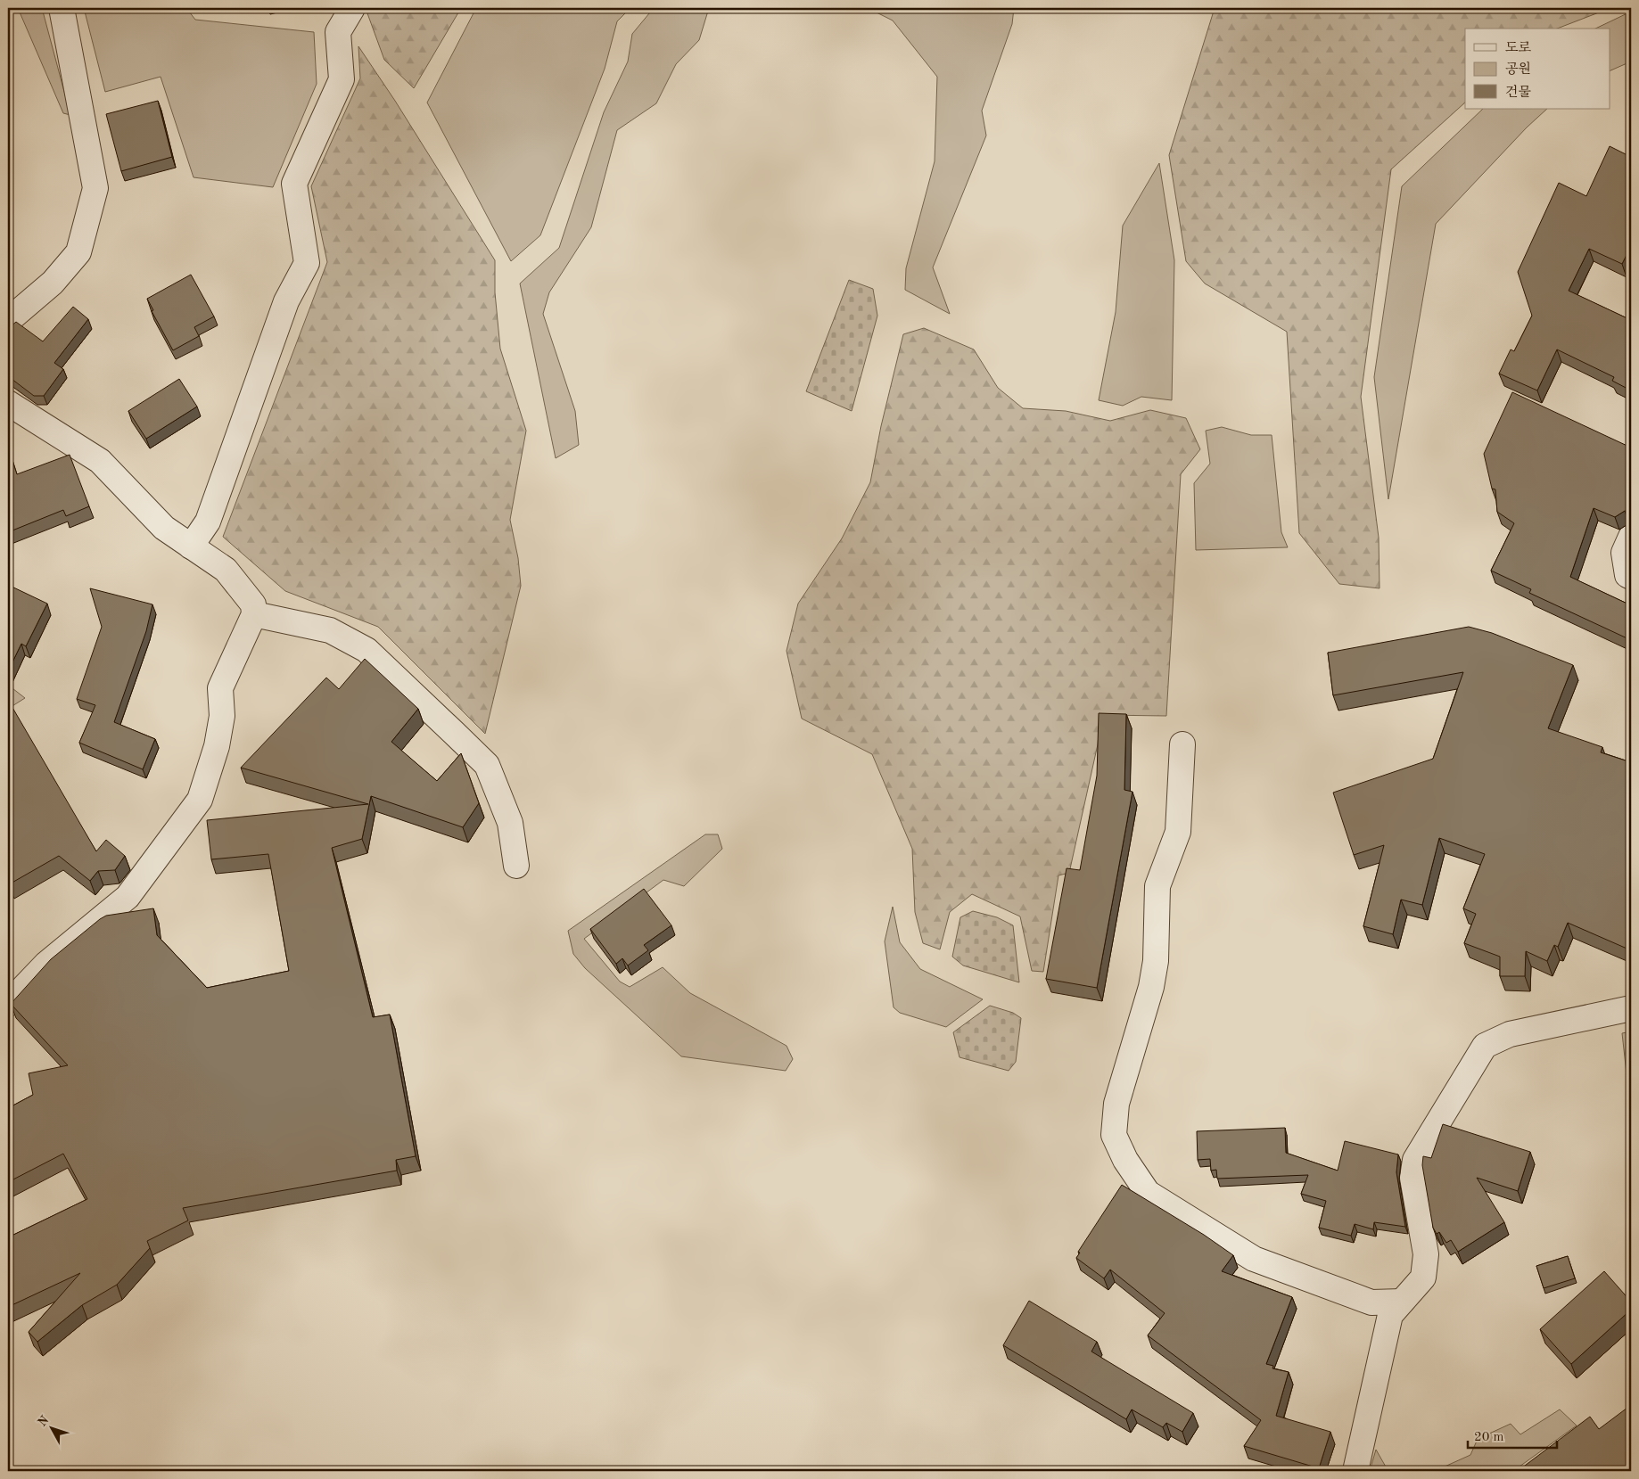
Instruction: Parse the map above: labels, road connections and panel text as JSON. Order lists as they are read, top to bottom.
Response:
{
  "legend": ["도로", "공원", "건물"],
  "scale_bar": "20 m",
  "north": "top left"
}
